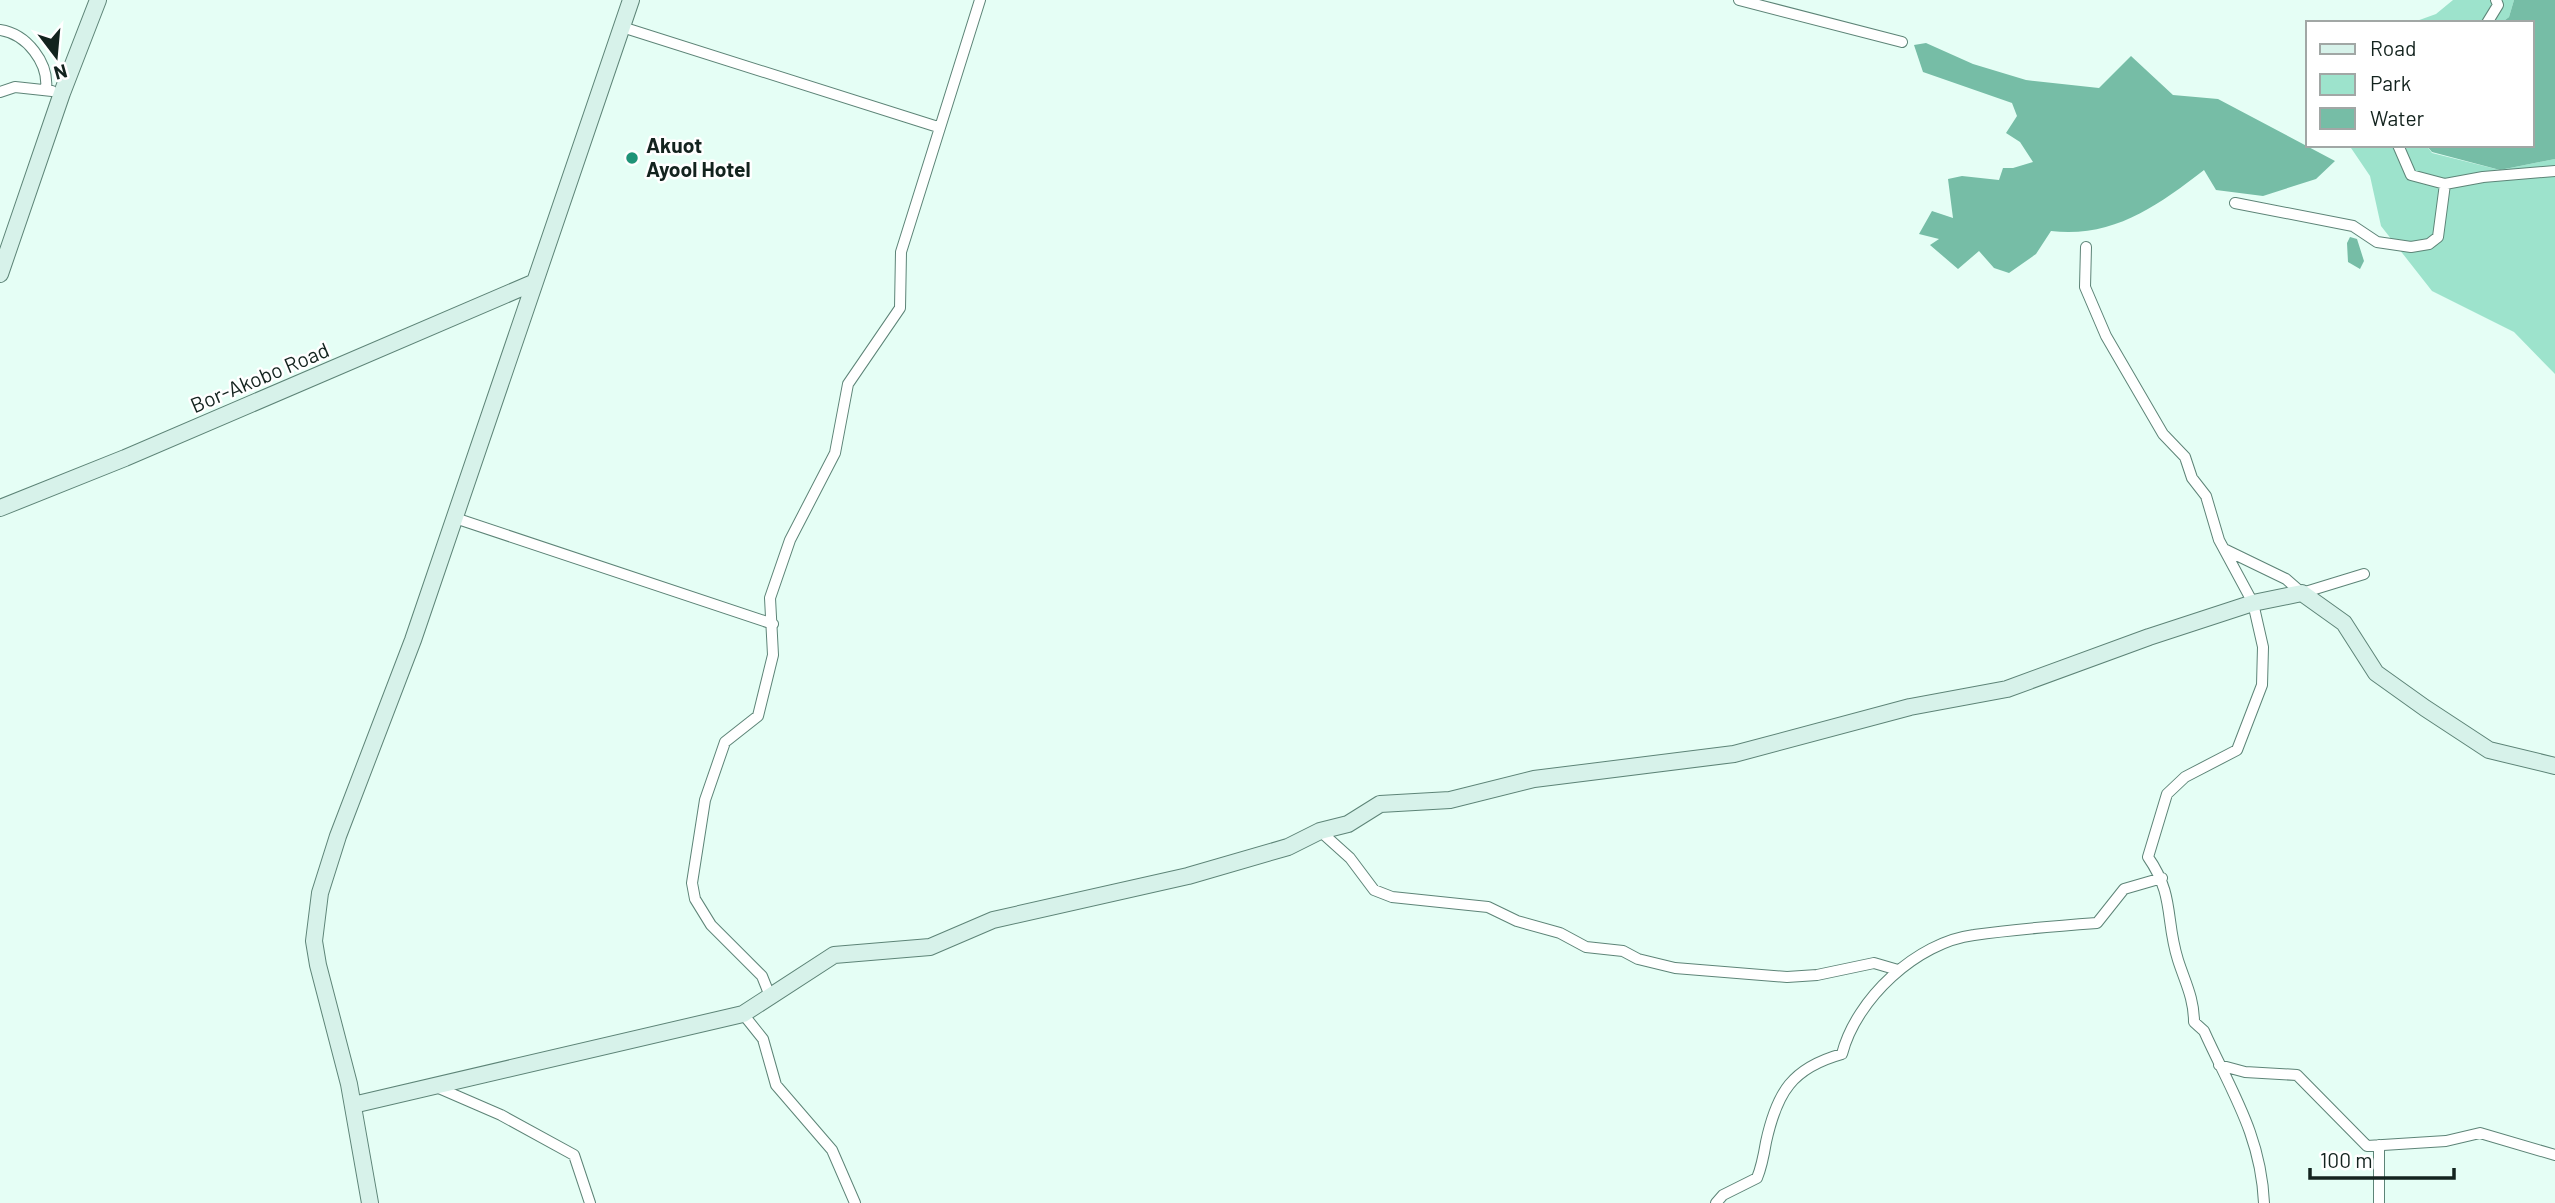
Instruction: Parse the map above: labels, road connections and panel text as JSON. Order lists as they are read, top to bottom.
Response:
{
  "streets": {
    "street": ["Bor-Akobo Road"]
  },
  "places": ["Akuot Ayool Hotel"],
  "legend": ["Road", "Park", "Water"],
  "scale_bar": "100 m",
  "north": "bottom"
}
